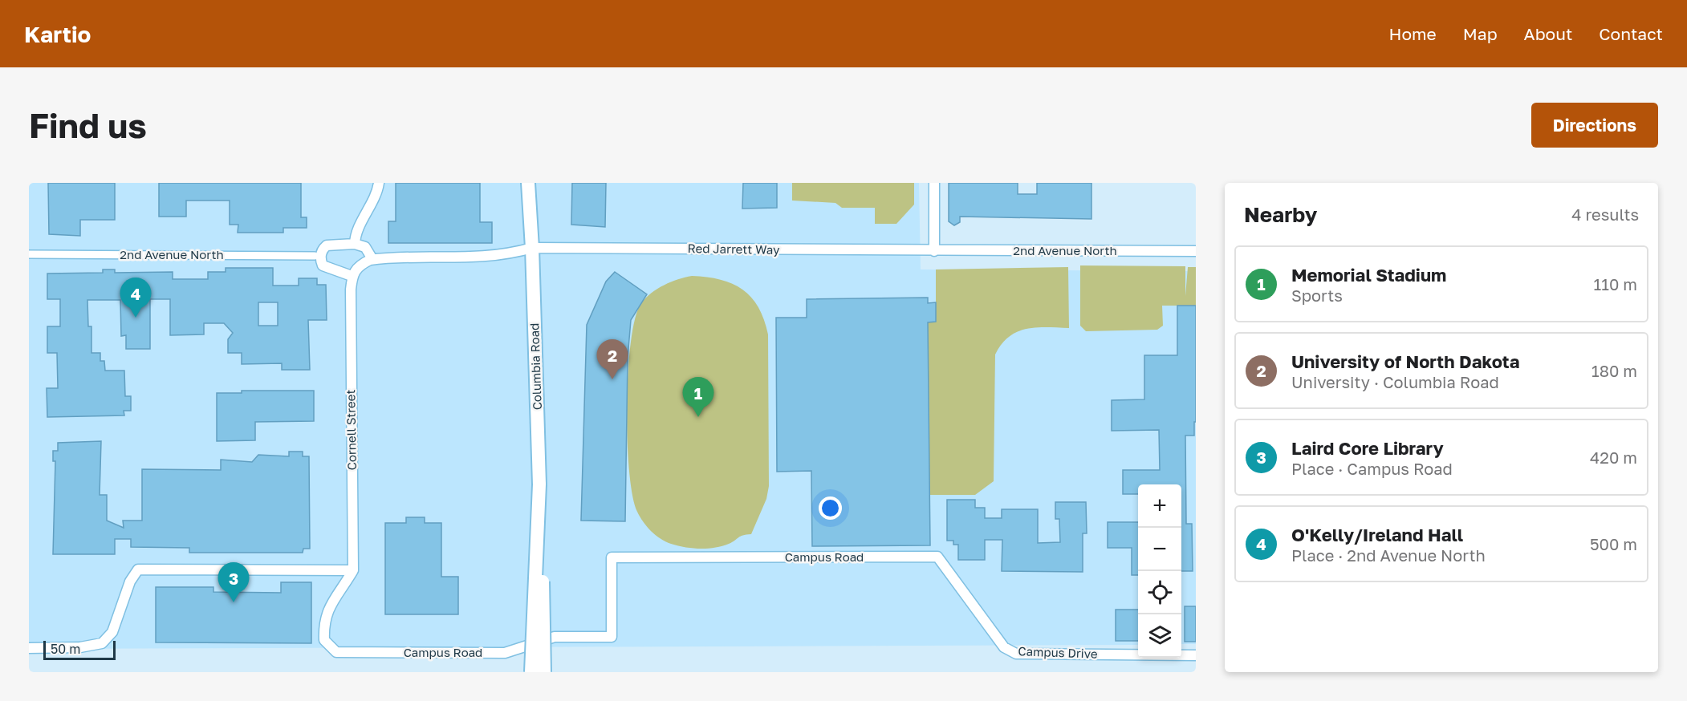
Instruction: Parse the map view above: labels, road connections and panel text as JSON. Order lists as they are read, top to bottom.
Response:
{
  "streets": {
    "main road": ["Columbia Road"],
    "street": [
      "Red Jarrett Way",
      "2nd Avenue North",
      "Cornell Street",
      "Campus Road",
      "Campus Drive"
    ]
  },
  "crossings": [
    ["Red Jarrett Way", "2nd Avenue North"],
    ["Red Jarrett Way", "Columbia Road"],
    ["Cornell Street", "Campus Road"],
    ["Campus Road", "Campus Drive"]
  ],
  "scale_bar": "50 m",
  "page": {
    "header": "Kartio",
    "nav": [
      "Home",
      "Map",
      "About",
      "Contact"
    ],
    "buttons": "Directions",
    "title": "Find us",
    "heading": ["Nearby", "4 results"],
    "list": [
      {
        "mark": "1",
        "name": "Memorial Stadium",
        "note": "Sports",
        "value": "110 m"
      },
      {
        "mark": "2",
        "name": "University of North Dakota",
        "note": "University · Columbia Road",
        "value": "180 m"
      },
      {
        "mark": "3",
        "name": "Laird Core Library",
        "note": "Place · Campus Road",
        "value": "420 m"
      },
      {
        "mark": "4",
        "name": "O'Kelly/Ireland Hall",
        "note": "Place · 2nd Avenue North",
        "value": "500 m"
      }
    ],
    "pins": [
      "4",
      "2",
      "1",
      "3"
    ],
    "map_buttons": ["+", "−"],
    "scale": "50 m"
  }
}
